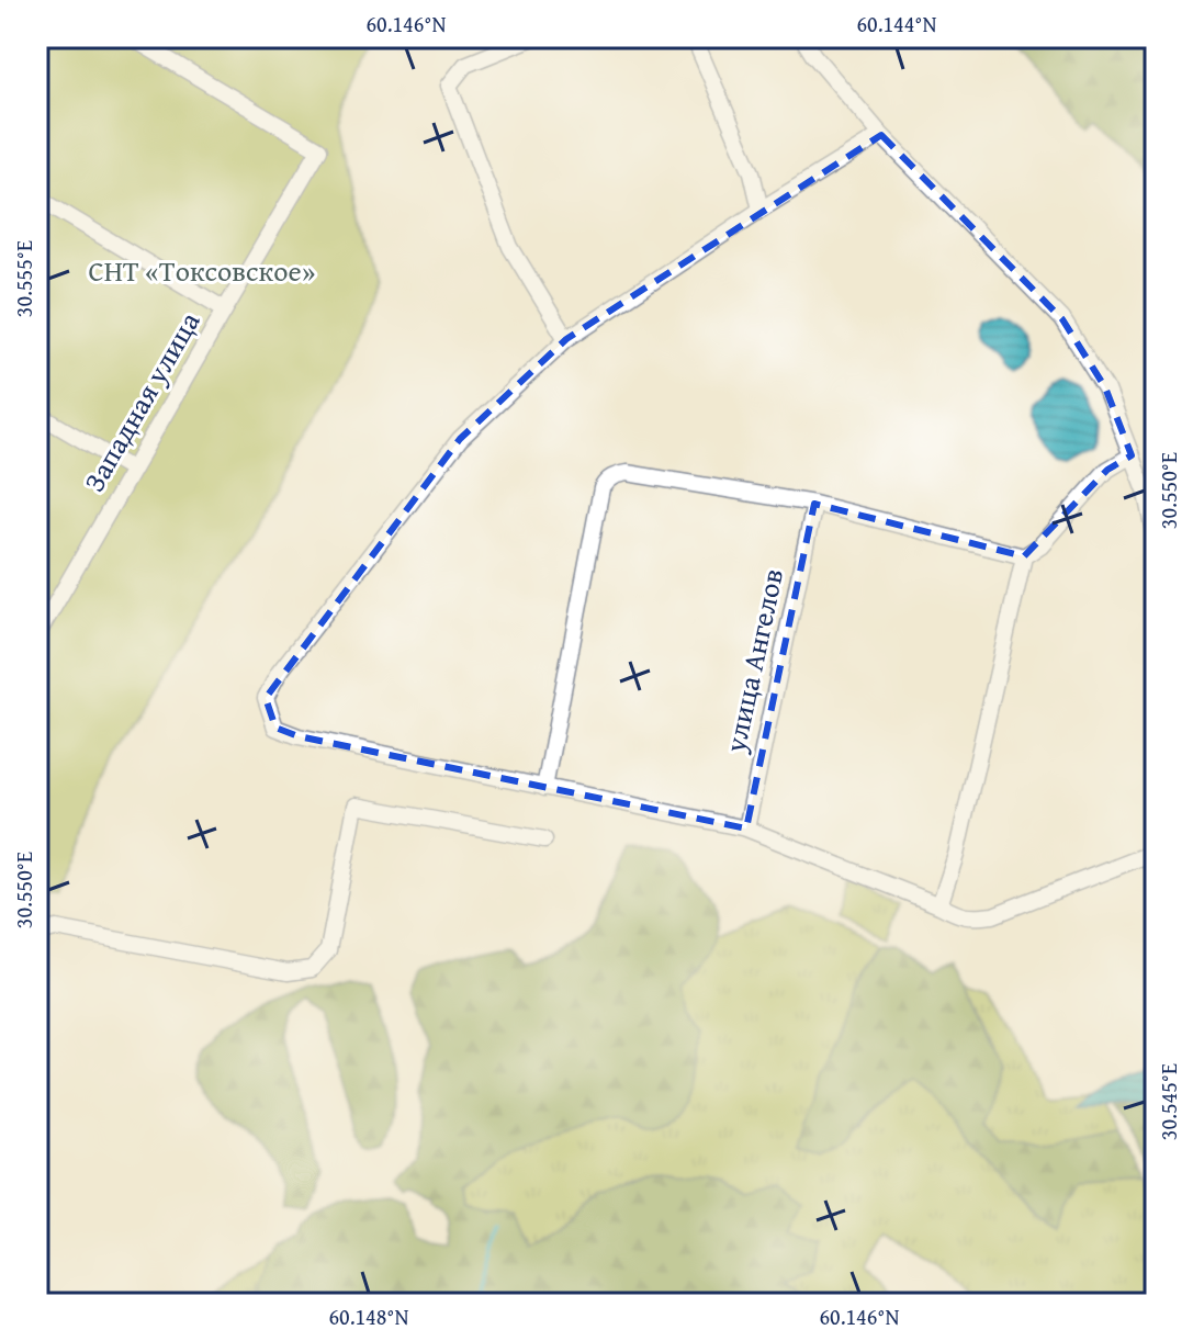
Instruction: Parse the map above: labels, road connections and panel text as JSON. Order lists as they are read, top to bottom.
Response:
{
  "streets": {
    "street": ["Западная улица", "улица Ангелов"]
  },
  "parks": ["СНТ «Токсовское»"],
  "coordinates": [
    "60.146°N",
    "60.144°N",
    "30.555°E",
    "30.550°E",
    "30.545°E",
    "60.148°N"
  ]
}
